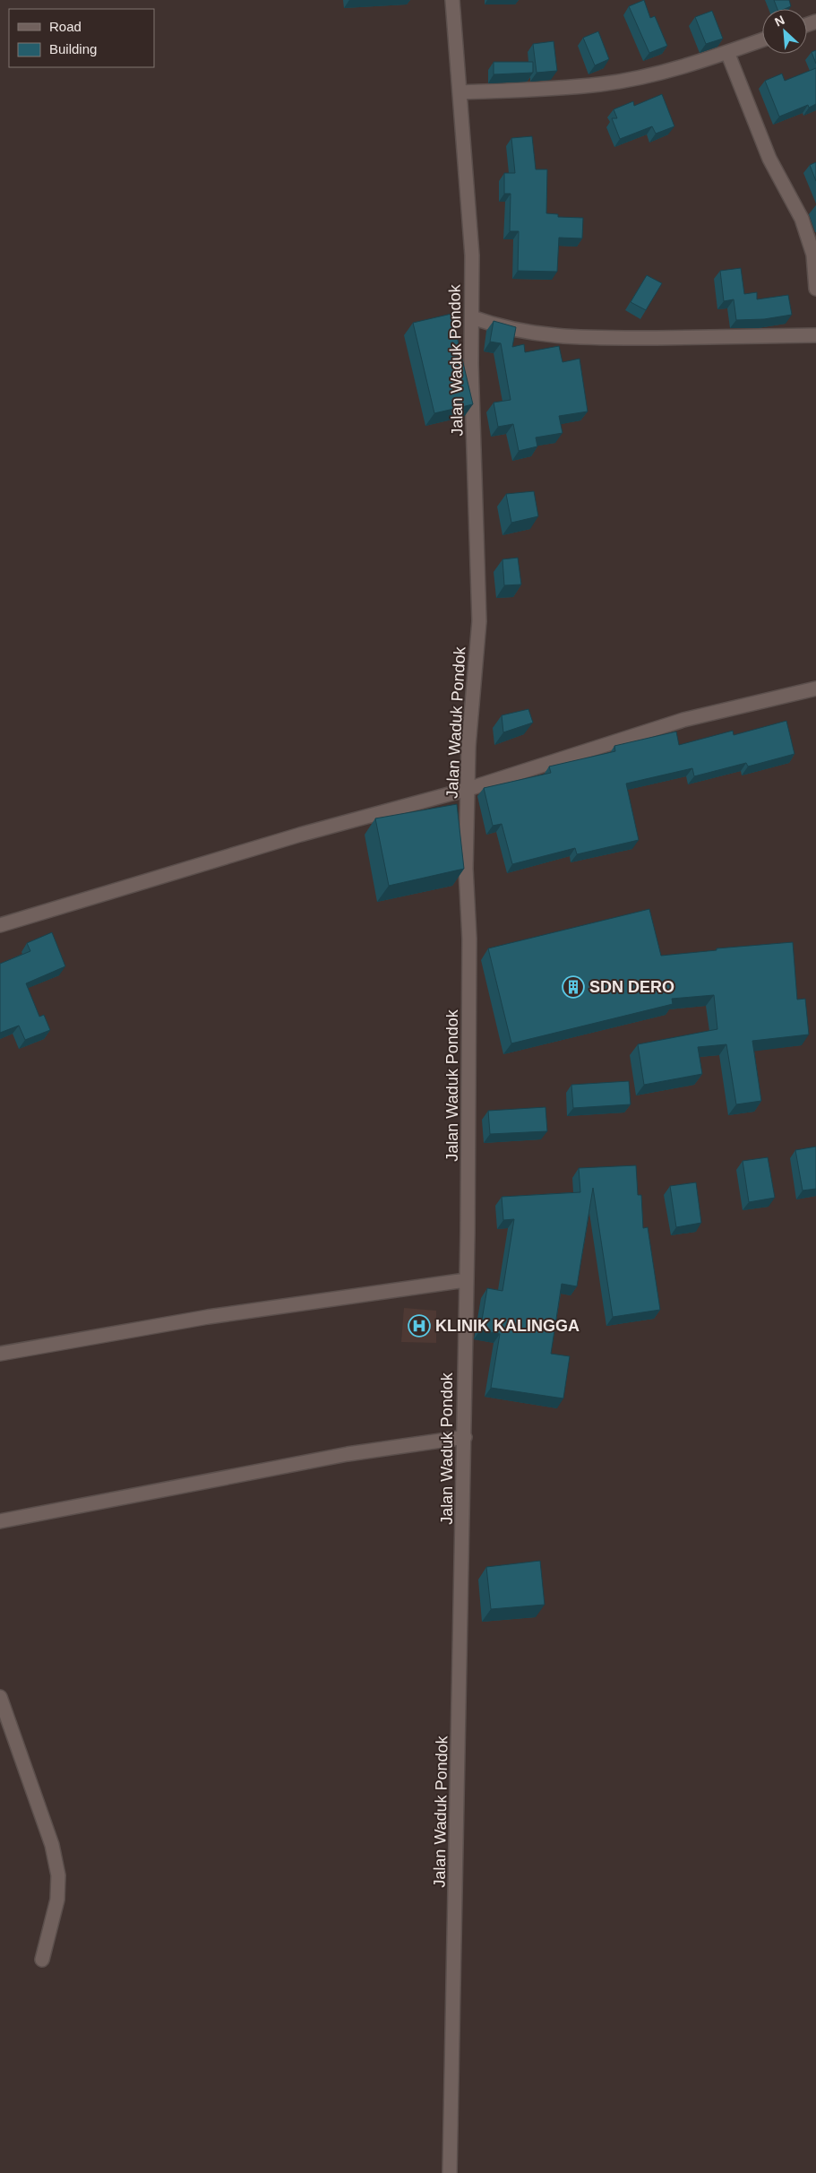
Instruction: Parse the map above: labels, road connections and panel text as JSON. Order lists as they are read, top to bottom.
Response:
{
  "streets": {
    "street": ["Jalan Waduk Pondok"]
  },
  "places": {
    "building": ["SDN DERO"],
    "hospital": ["KLINIK KALINGGA"]
  },
  "legend": ["Road", "Building"],
  "north": "top left"
}
